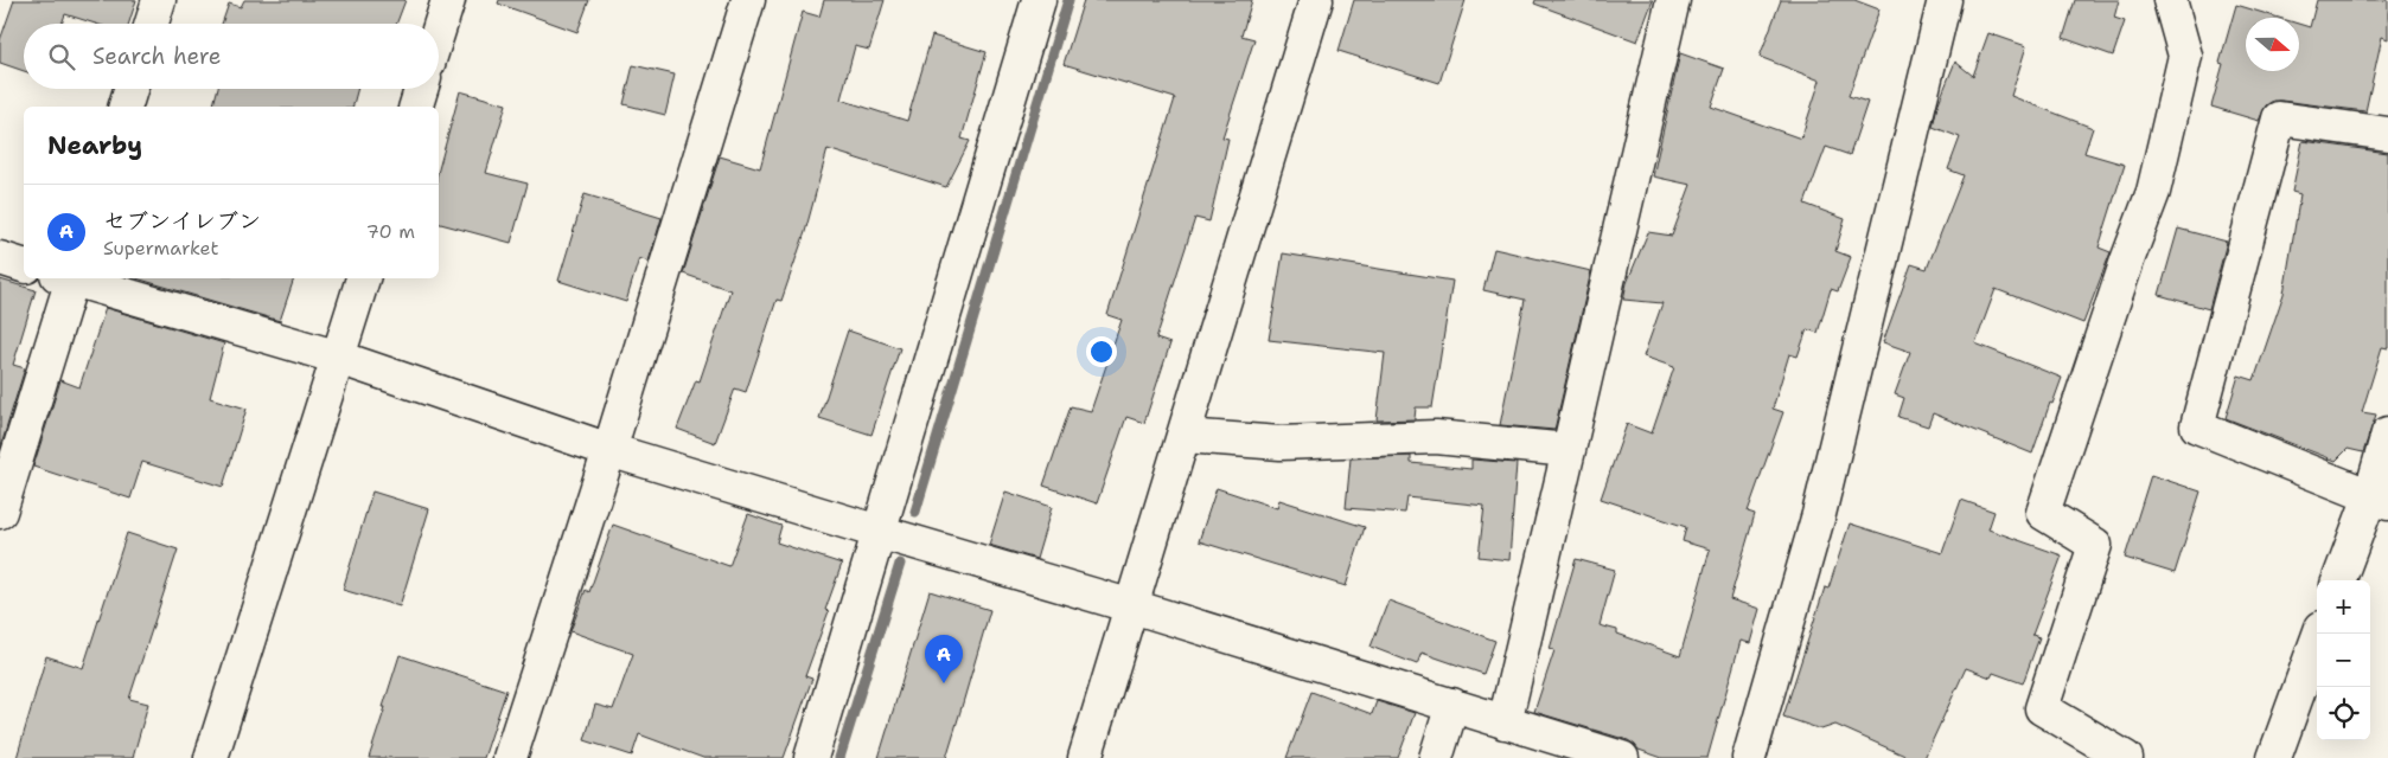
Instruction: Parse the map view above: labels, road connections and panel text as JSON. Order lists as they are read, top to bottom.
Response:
{
  "north": "right",
  "page": {
    "search": "Search here",
    "heading": "Nearby",
    "list": [
      {
        "mark": "A",
        "name": "セブンイレブン",
        "note": "Supermarket",
        "value": "70 m"
      }
    ],
    "map_buttons": ["+", "−"],
    "pins": "A"
  }
}
